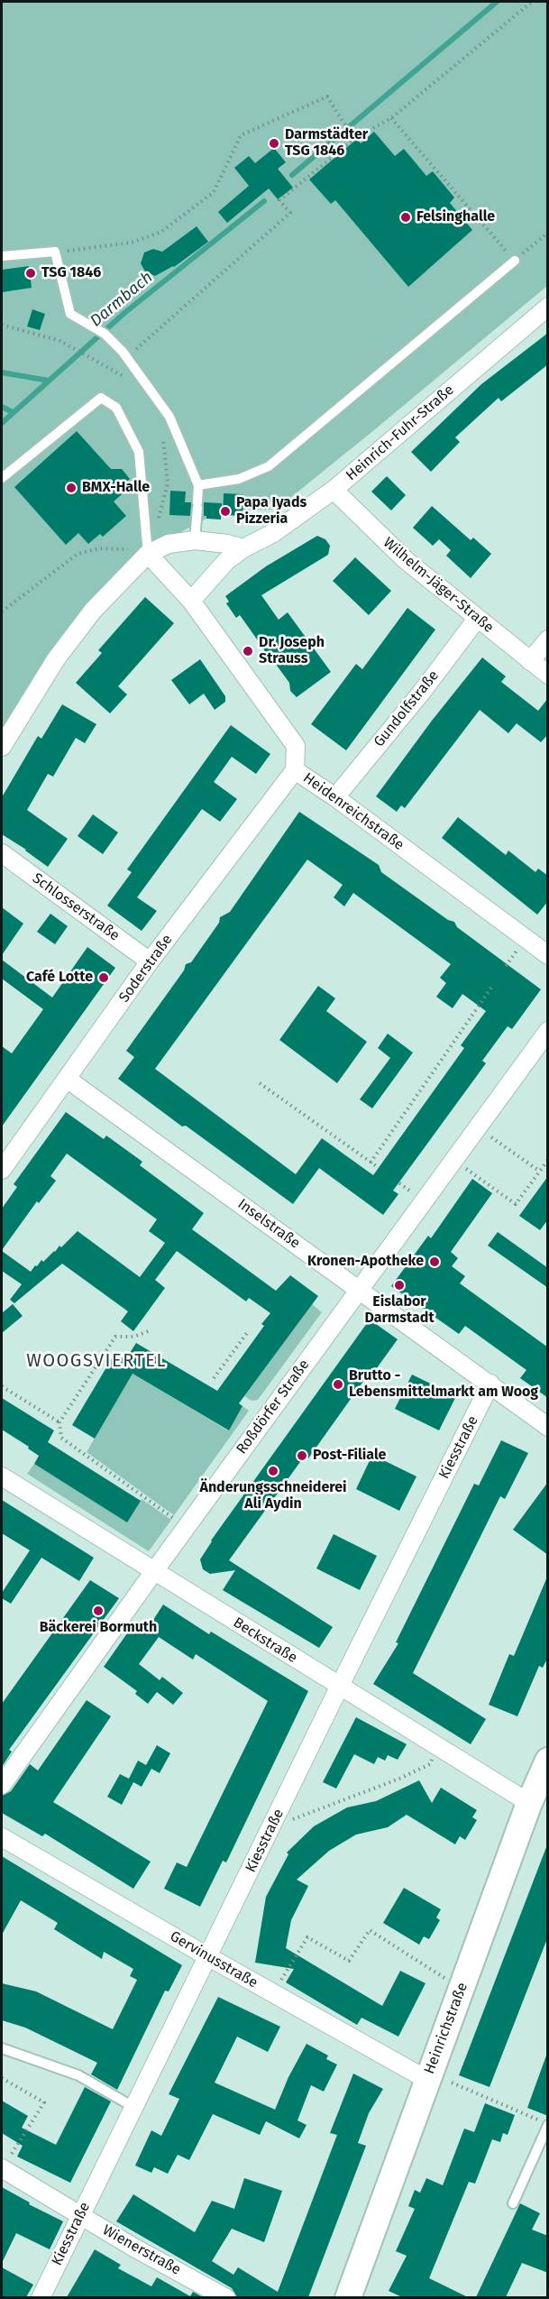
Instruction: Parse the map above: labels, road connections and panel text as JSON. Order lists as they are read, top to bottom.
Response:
{
  "streets": {
    "main road": ["Heinrichstraße"],
    "street": [
      "Heinrich-Fuhr-Straße",
      "Wilhelm-Jäger-Straße",
      "Gundolfstraße",
      "Heidenreichstraße",
      "Schlosserstraße",
      "Soderstraße",
      "Inselstraße",
      "Roßdörfer Straße",
      "Kiesstraße",
      "Beckstraße",
      "Gervinusstraße",
      "Wienerstraße"
    ]
  },
  "crossings": [
    ["Heinrich-Fuhr-Straße", "Wilhelm-Jäger-Straße"],
    ["Heinrich-Fuhr-Straße", "Heidenreichstraße"],
    ["Wilhelm-Jäger-Straße", "Gundolfstraße"],
    ["Gundolfstraße", "Heidenreichstraße"],
    ["Heidenreichstraße", "Soderstraße"],
    ["Schlosserstraße", "Soderstraße"],
    ["Soderstraße", "Inselstraße"],
    ["Inselstraße", "Roßdörfer Straße"],
    ["Inselstraße", "Kiesstraße"],
    ["Roßdörfer Straße", "Beckstraße"],
    ["Kiesstraße", "Beckstraße"],
    ["Kiesstraße", "Gervinusstraße"],
    ["Kiesstraße", "Wienerstraße"],
    ["Beckstraße", "Heinrichstraße"],
    ["Gervinusstraße", "Heinrichstraße"]
  ],
  "districts": ["WOOGSVIERTEL"],
  "water": ["Darmbach"],
  "places": [
    "Darmstädter TSG 1846",
    "Felsinghalle",
    "TSG 1846",
    "BMX-Halle",
    "Papa Iyads Pizzeria",
    "Dr. Joseph Strauss",
    "Café Lotte",
    "Kronen-Apotheke",
    "Eislabor Darmstadt",
    "Brutto - Lebensmittelmarkt am Woog",
    "Post-Filiale",
    "Änderungsschneiderei Ali Aydin",
    "Bäckerei Bormuth"
  ]
}
